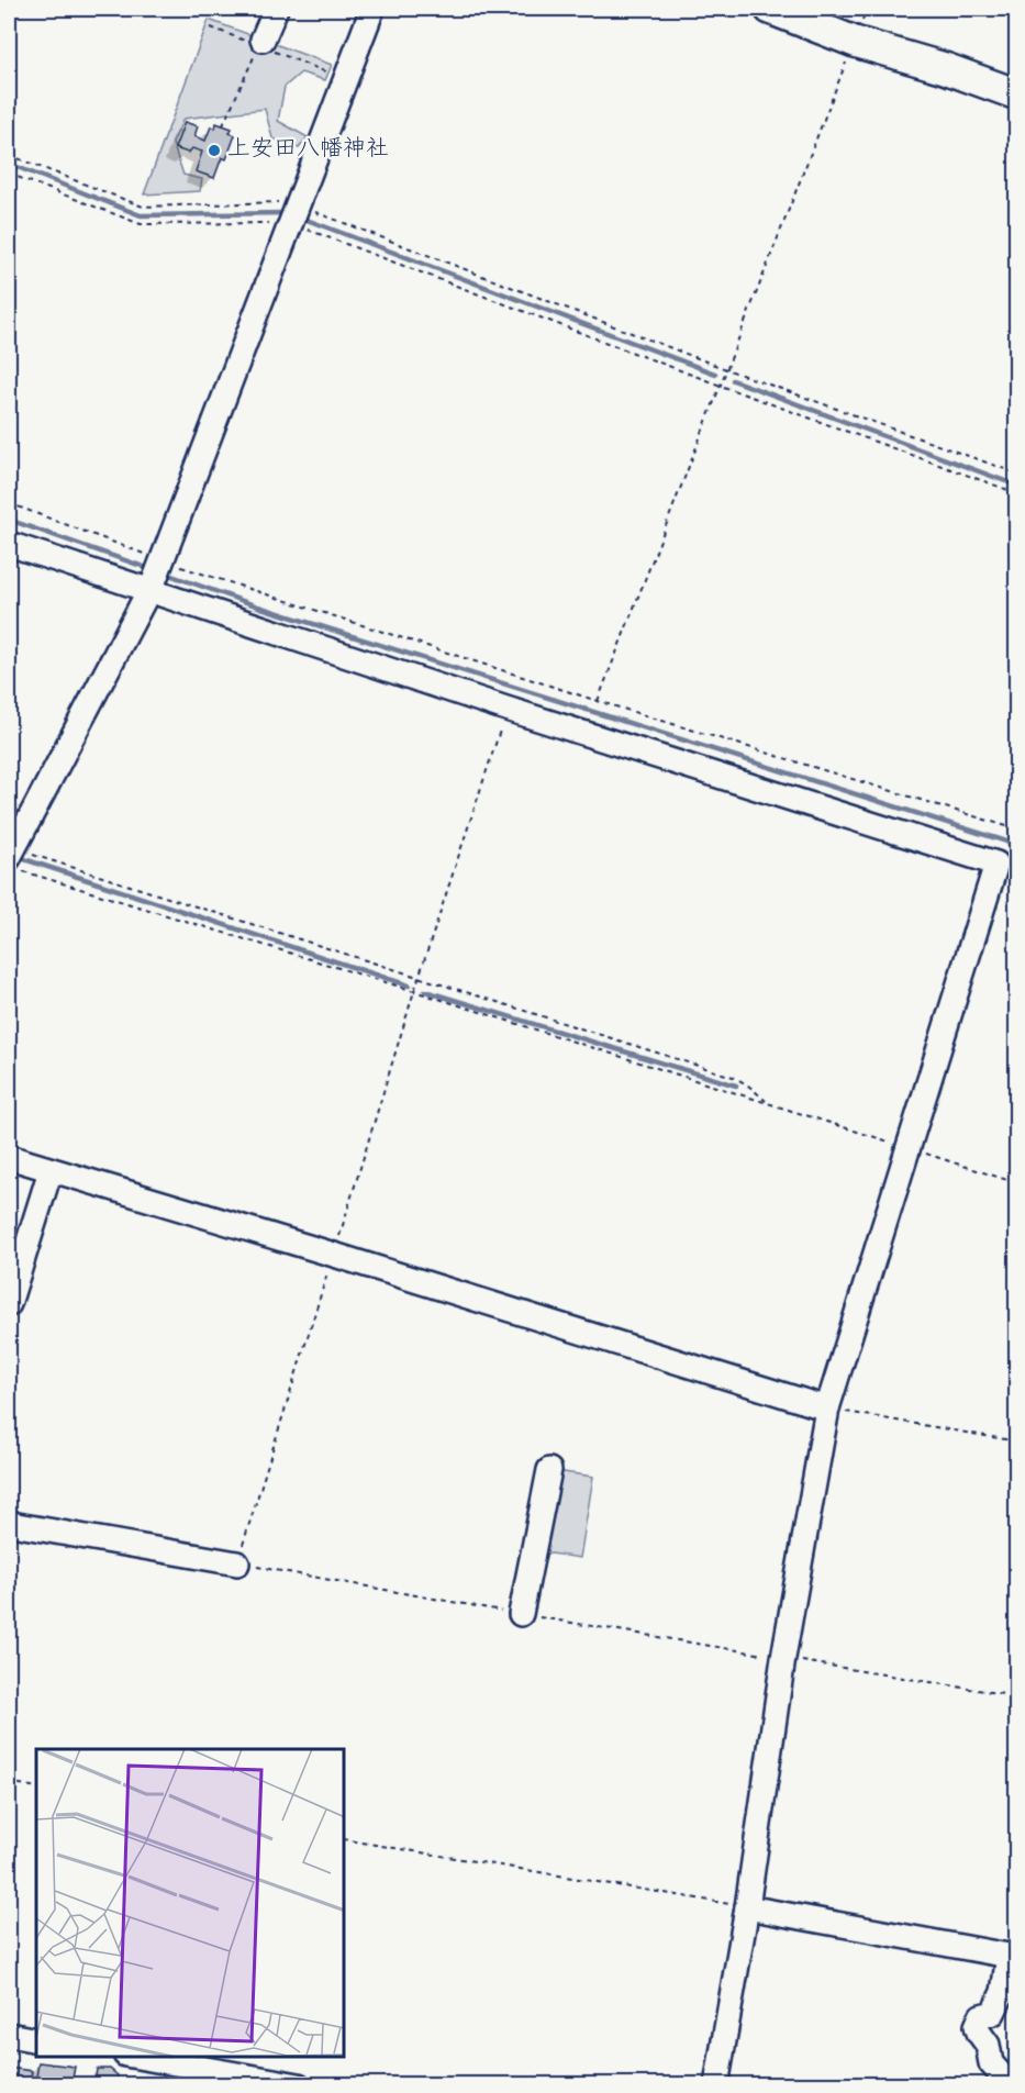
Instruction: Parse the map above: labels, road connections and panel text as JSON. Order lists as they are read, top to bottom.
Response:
{
  "places": ["上安田八幡神社"]
}
